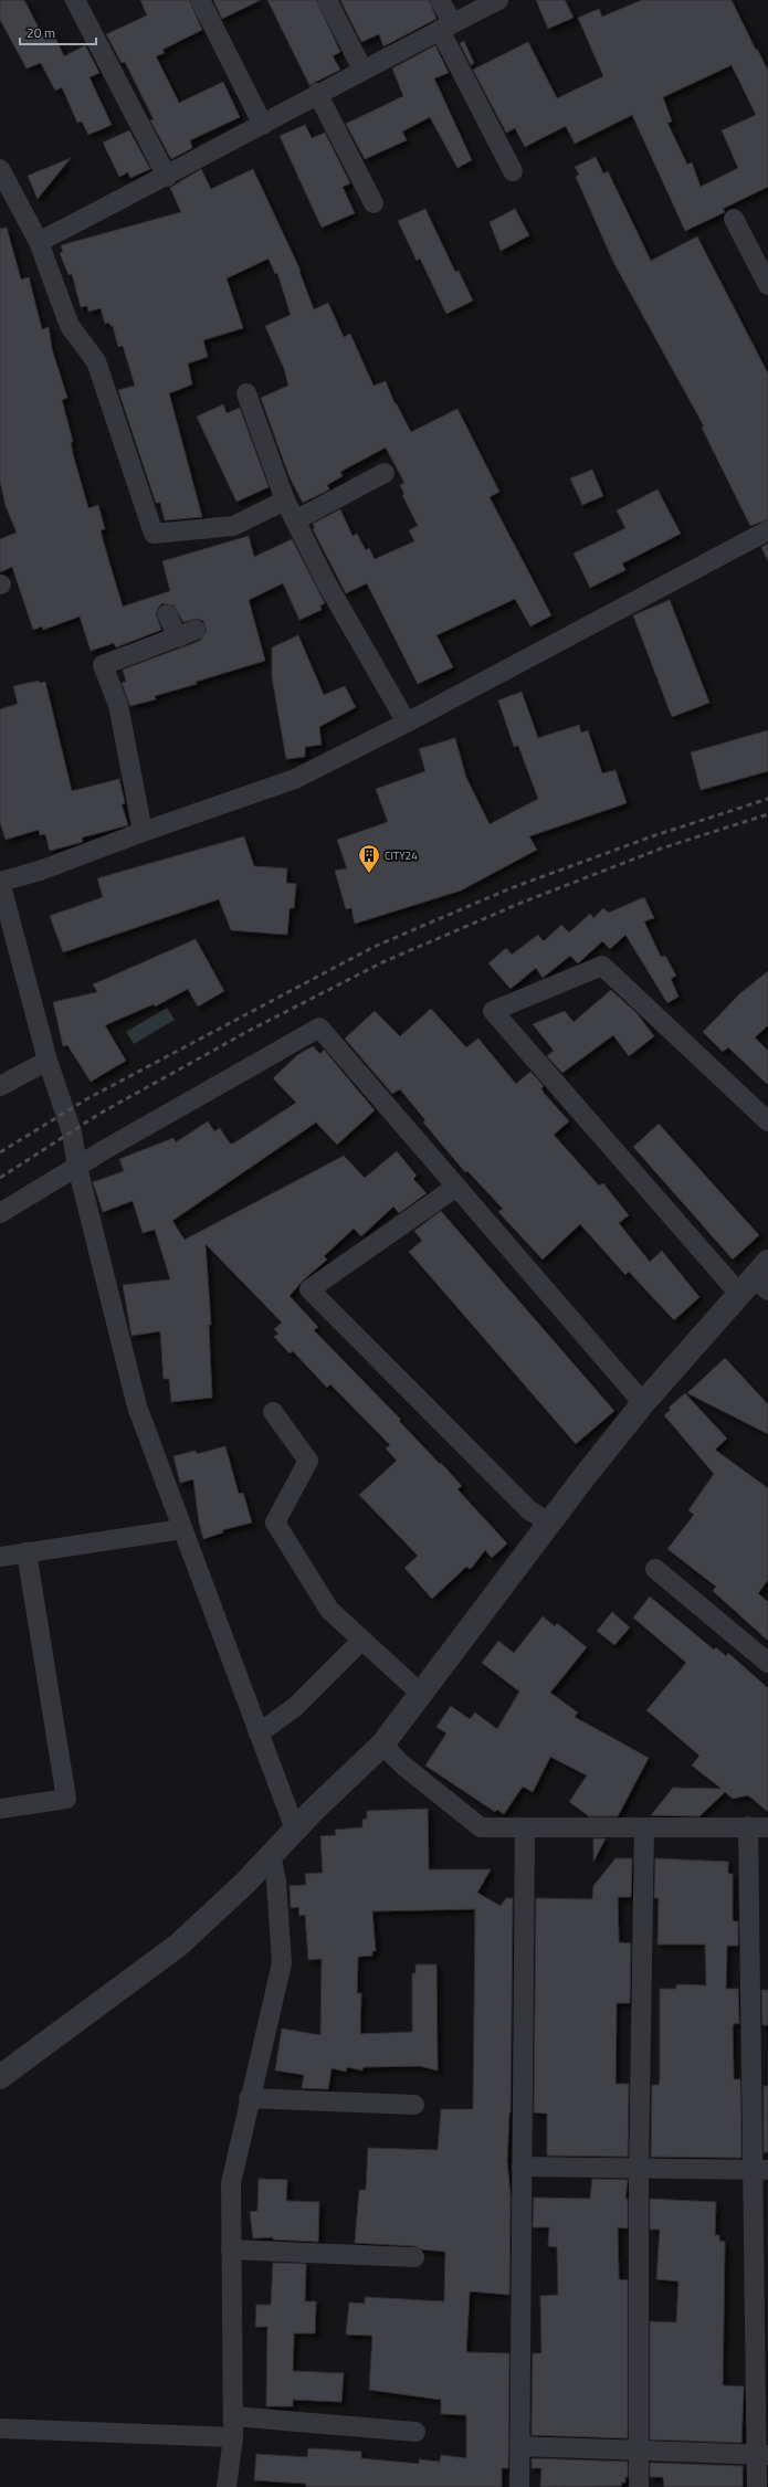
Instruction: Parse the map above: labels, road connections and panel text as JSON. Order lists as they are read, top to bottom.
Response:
{
  "places": {
    "building": ["CITY24"]
  },
  "scale_bar": "20 m"
}
